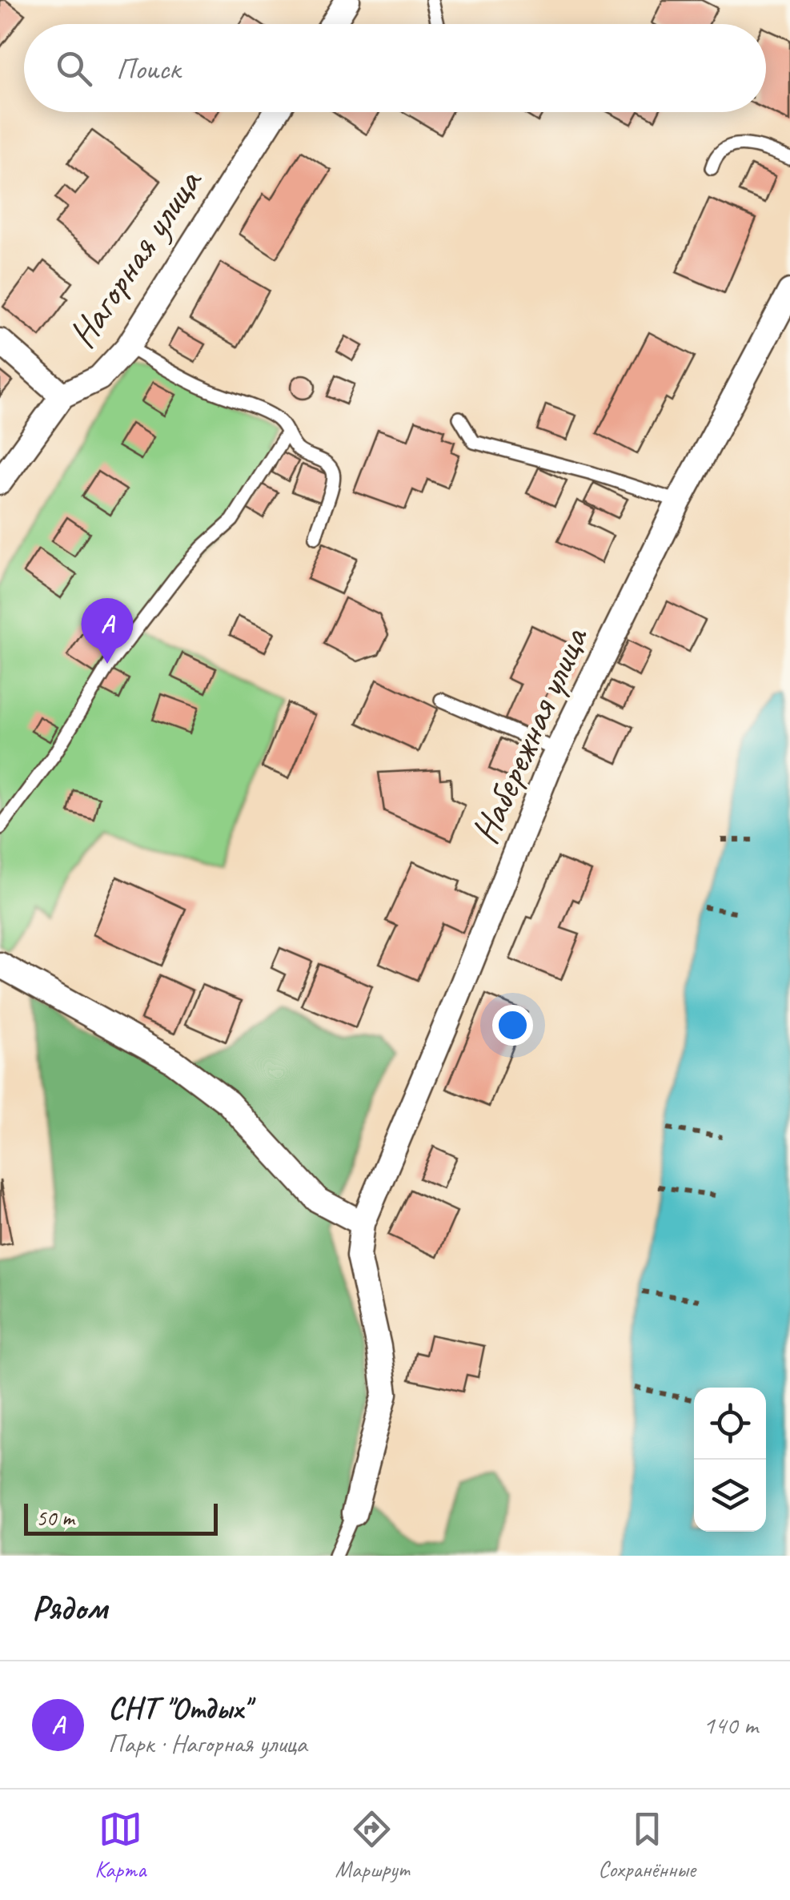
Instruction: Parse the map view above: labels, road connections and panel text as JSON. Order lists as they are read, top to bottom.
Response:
{
  "streets": {
    "street": ["Нагорная улица", "Набережная улица"]
  },
  "scale_bar": "50 m",
  "page": {
    "search": "Поиск",
    "pins": "A",
    "scale": "50 m",
    "heading": "Рядом",
    "list": [
      {
        "mark": "A",
        "name": "СНТ \"Отдых\"",
        "note": "Парк · Нагорная улица",
        "value": "140 m"
      }
    ],
    "nav": ["Карта", "Маршрут", "Сохранённые"]
  }
}
